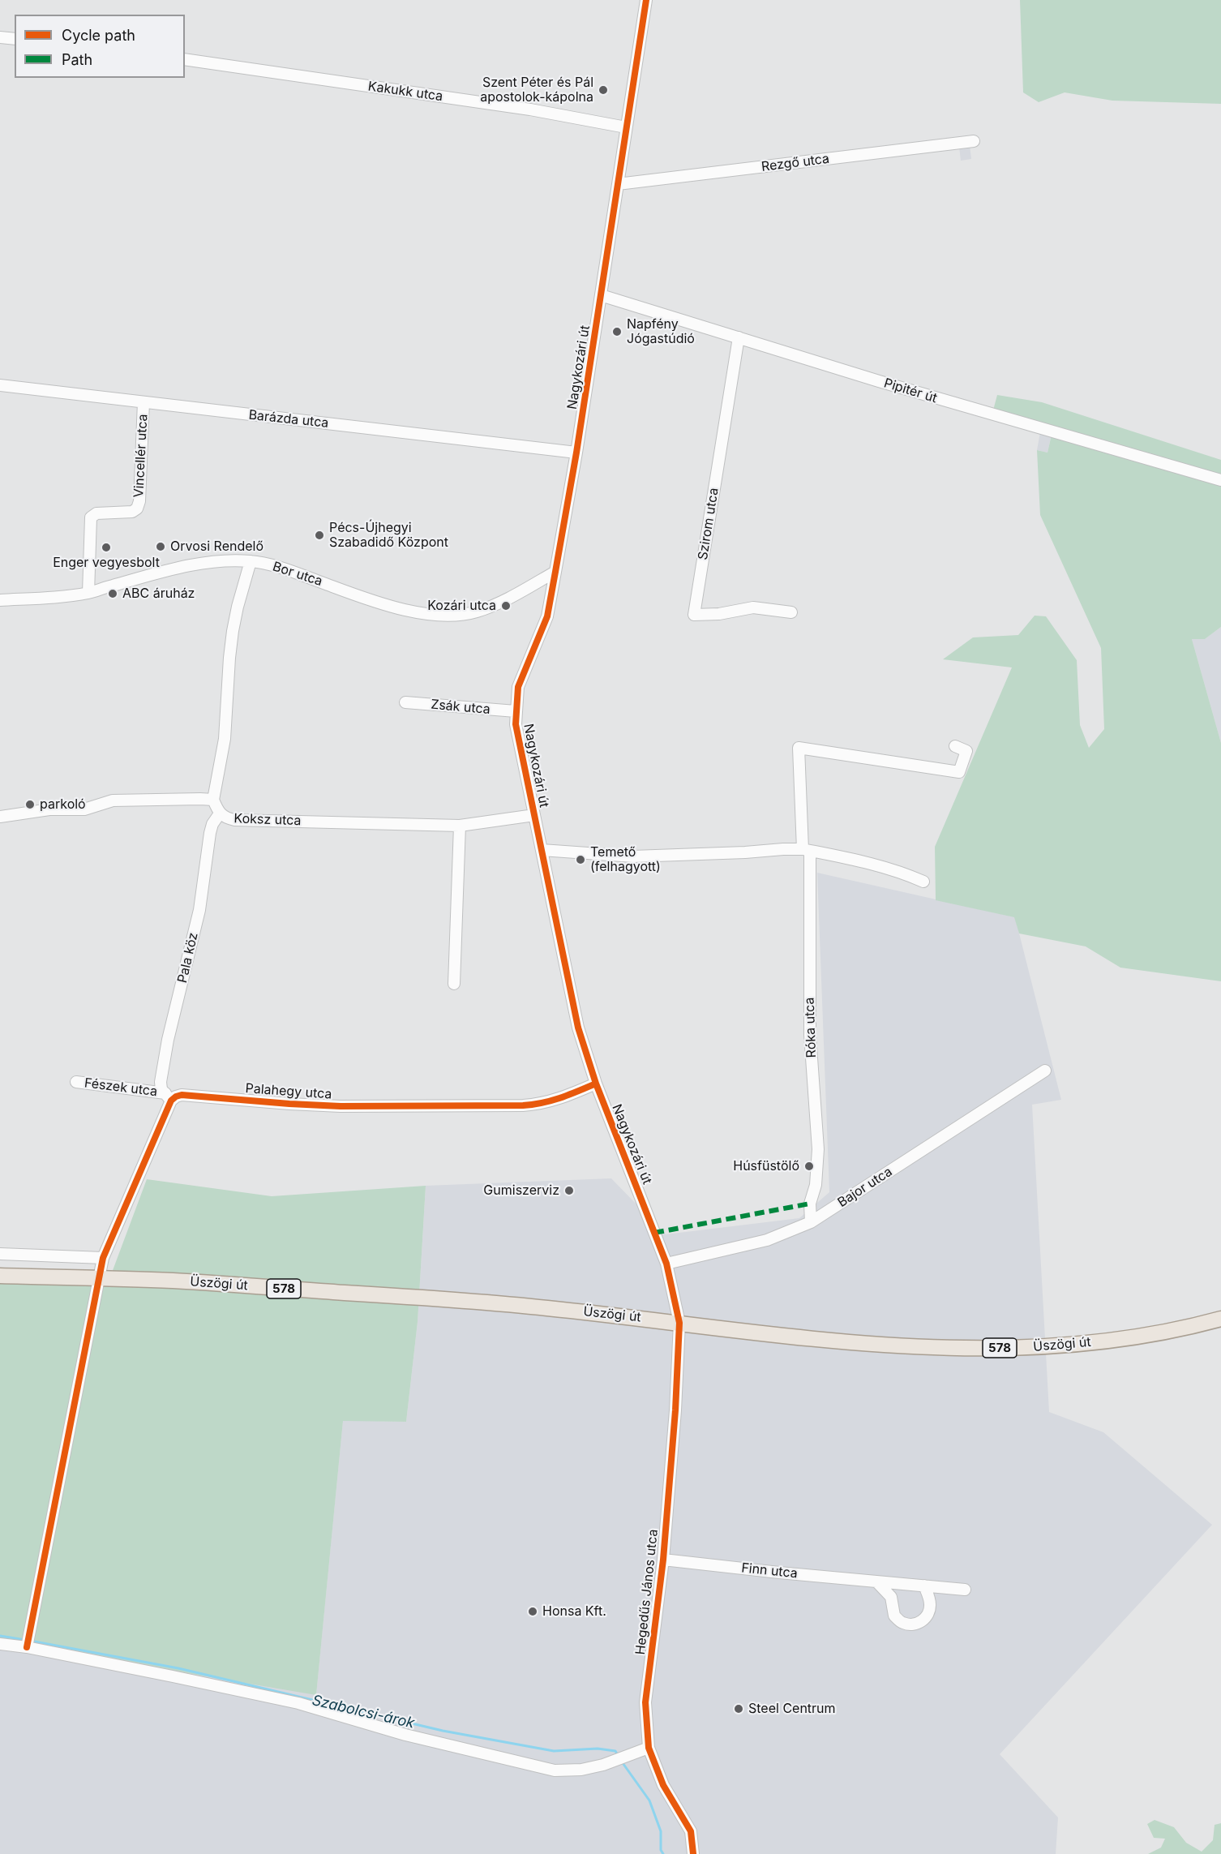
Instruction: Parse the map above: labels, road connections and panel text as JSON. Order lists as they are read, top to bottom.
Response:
{
  "streets": {
    "main road": ["Üszögi út", "578"],
    "street": [
      "Kakukk utca",
      "Rezgő utca",
      "Nagykozári út",
      "Pipitér út",
      "Barázda utca",
      "Vincellér utca",
      "Szirom utca",
      "Bor utca",
      "Zsák utca",
      "Koksz utca",
      "Pala köz",
      "Róka utca",
      "Fészek utca",
      "Palahegy utca",
      "Bajor utca",
      "Finn utca",
      "Hegedűs János utca"
    ]
  },
  "crossings": [
    ["Kakukk utca", "Nagykozári út"],
    ["Rezgő utca", "Nagykozári út"],
    ["Nagykozári út", "Pipitér út"],
    ["Nagykozári út", "Barázda utca"],
    ["Nagykozári út", "Bor utca"],
    ["Nagykozári út", "Zsák utca"],
    ["Nagykozári út", "Koksz utca"],
    ["Nagykozári út", "Palahegy utca"],
    ["Nagykozári út", "Bajor utca"],
    ["Nagykozári út", "Üszögi út"],
    ["Nagykozári út", "Hegedűs János utca"],
    ["Pipitér út", "Szirom utca"],
    ["Barázda utca", "Vincellér utca"],
    ["Vincellér utca", "Bor utca"],
    ["Koksz utca", "Pala köz"],
    ["Pala köz", "Fészek utca"],
    ["Pala köz", "Palahegy utca"],
    ["Róka utca", "Bajor utca"],
    ["Fészek utca", "Palahegy utca"],
    ["Üszögi út", "Hegedűs János utca"],
    ["Finn utca", "Hegedűs János utca"]
  ],
  "water": ["Szabolcsi-árok"],
  "places": [
    "Szent Péter és Pál apostolok-kápolna",
    "Napfény Jógastúdió",
    "Pécs-Újhegyi Szabadidő Központ",
    "Orvosi Rendelő",
    "Enger vegyesbolt",
    "ABC áruház",
    "Kozári utca",
    "parkoló",
    "Temető (felhagyott)",
    "Húsfüstölő",
    "Gumiszerviz",
    "Honsa Kft.",
    "Steel Centrum"
  ],
  "legend": ["Cycle path", "Path"]
}
